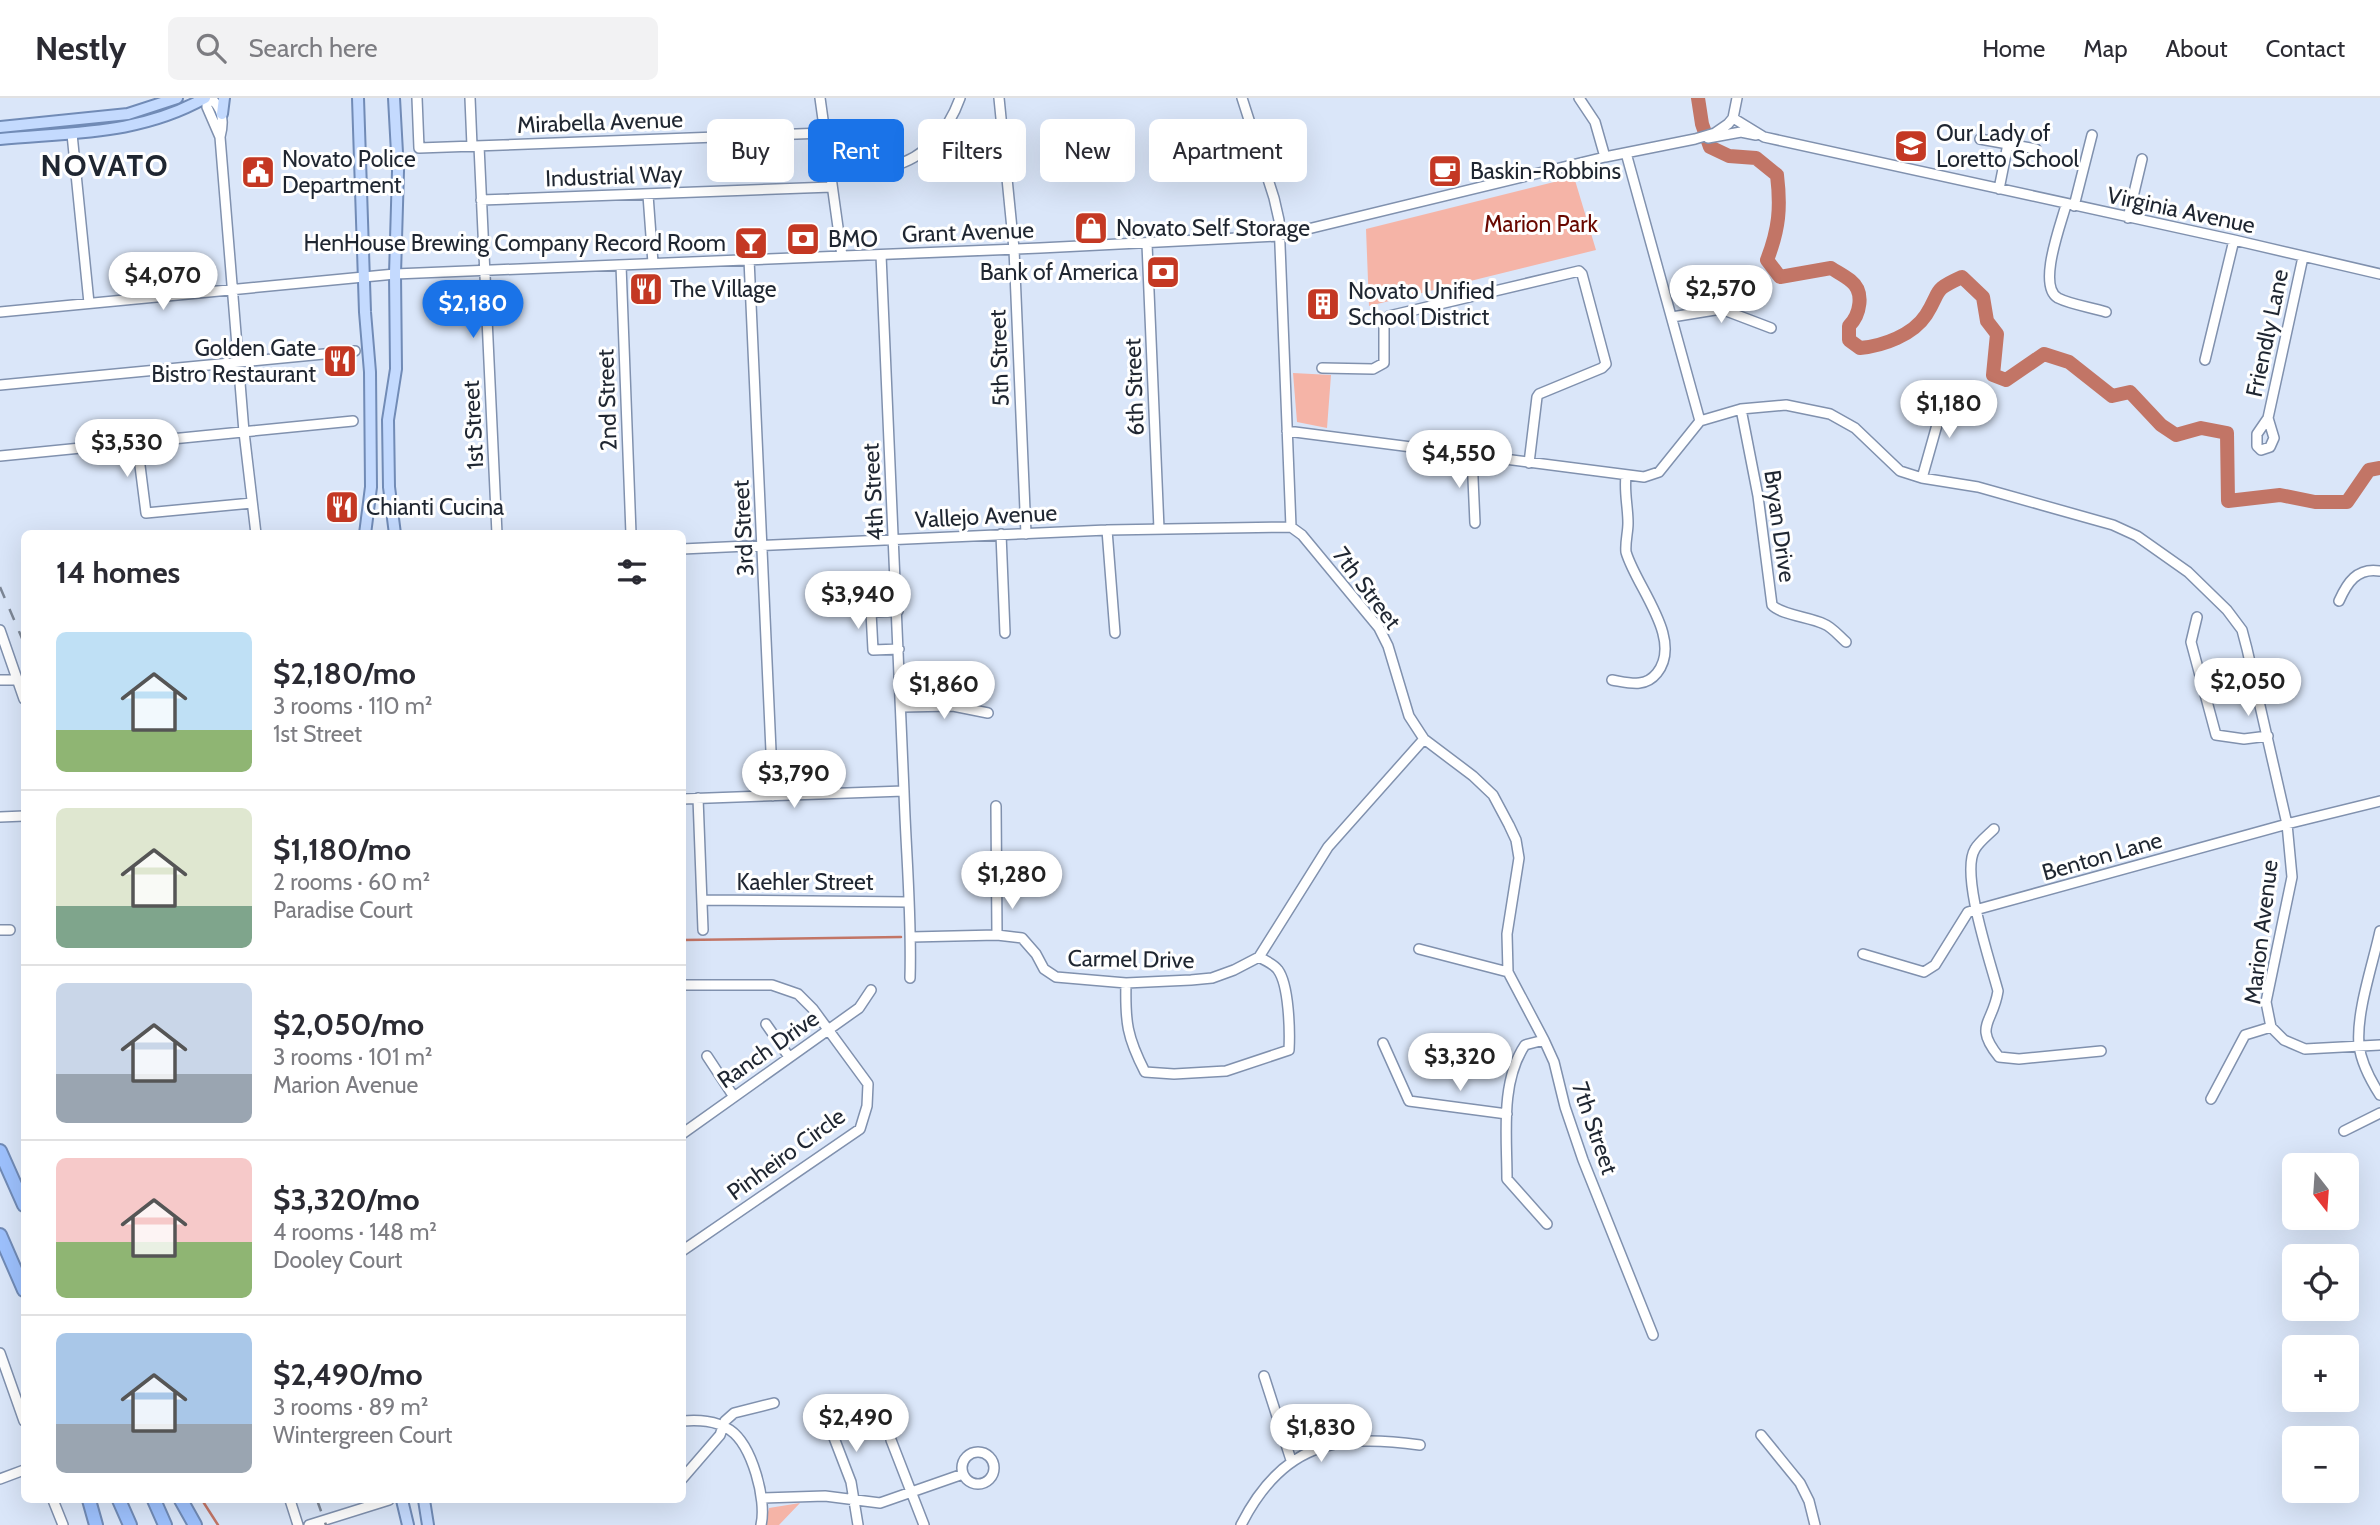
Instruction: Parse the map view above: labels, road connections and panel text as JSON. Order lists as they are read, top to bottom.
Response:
{
  "streets": {
    "street": [
      "Mirabella Avenue",
      "Industrial Way",
      "Virginia Avenue",
      "Grant Avenue",
      "Friendly Lane",
      "5th Street",
      "6th Street",
      "2nd Street",
      "1st Street",
      "4th Street",
      "Vallejo Avenue",
      "Bryan Drive",
      "3rd Street",
      "7th Street",
      "Benton Lane",
      "Kaehler Street",
      "Marion Avenue",
      "Carmel Drive",
      "Ranch Drive",
      "Pinheiro Circle"
    ]
  },
  "crossings": [
    ["Mirabella Avenue", "1st Street"],
    ["Industrial Way", "1st Street"],
    ["Virginia Avenue", "Grant Avenue"],
    ["Virginia Avenue", "Friendly Lane"],
    ["Grant Avenue", "5th Street"],
    ["Grant Avenue", "6th Street"],
    ["Grant Avenue", "2nd Street"],
    ["Grant Avenue", "1st Street"],
    ["Grant Avenue", "4th Street"],
    ["Grant Avenue", "3rd Street"],
    ["5th Street", "Vallejo Avenue"],
    ["6th Street", "Vallejo Avenue"],
    ["4th Street", "Vallejo Avenue"],
    ["4th Street", "Kaehler Street"],
    ["4th Street", "Carmel Drive"],
    ["Vallejo Avenue", "3rd Street"],
    ["Vallejo Avenue", "7th Street"],
    ["Bryan Drive", "Marion Avenue"],
    ["Benton Lane", "Marion Avenue"],
    ["Ranch Drive", "Pinheiro Circle"]
  ],
  "districts": ["NOVATO"],
  "parks": ["Marion Park"],
  "places": {
    "school or university": ["Our Lady of Loretto School"],
    "cafe": ["Baskin-Robbins"],
    "public building": ["Novato Police Department"],
    "shop": ["Novato Self Storage"],
    "bank": ["BMO", "Bank of America"],
    "bar": ["HenHouse Brewing Company Record Room"],
    "restaurant": ["The Village", "Golden Gate Bistro Restaurant", "Chianti Cucina"],
    "building": ["Novato Unified School District"]
  },
  "north": "bottom",
  "page": {
    "header": "Nestly",
    "search": "Search here",
    "nav": [
      "Home",
      "Map",
      "About",
      "Contact"
    ],
    "chip": [
      "Buy",
      "Rent",
      "Filters",
      "New",
      "Apartment"
    ],
    "price": [
      "$4,070",
      "$2,570",
      "$2,180",
      "$1,180",
      "$3,530",
      "$4,550",
      "$3,940",
      "$2,050",
      "$1,860",
      "$3,790",
      "$1,280",
      "$3,320",
      "$2,490",
      "$1,830"
    ],
    "heading": "14 homes",
    "list": [
      {
        "name": "$2,180/mo",
        "note": "3 rooms · 110 m² · 1st Street"
      },
      {
        "name": "$1,180/mo",
        "note": "2 rooms · 60 m² · Paradise Court"
      },
      {
        "name": "$2,050/mo",
        "note": "3 rooms · 101 m² · Marion Avenue"
      },
      {
        "name": "$3,320/mo",
        "note": "4 rooms · 148 m² · Dooley Court"
      },
      {
        "name": "$2,490/mo",
        "note": "3 rooms · 89 m² · Wintergreen Court"
      }
    ],
    "map_buttons": ["+", "−"]
  }
}
